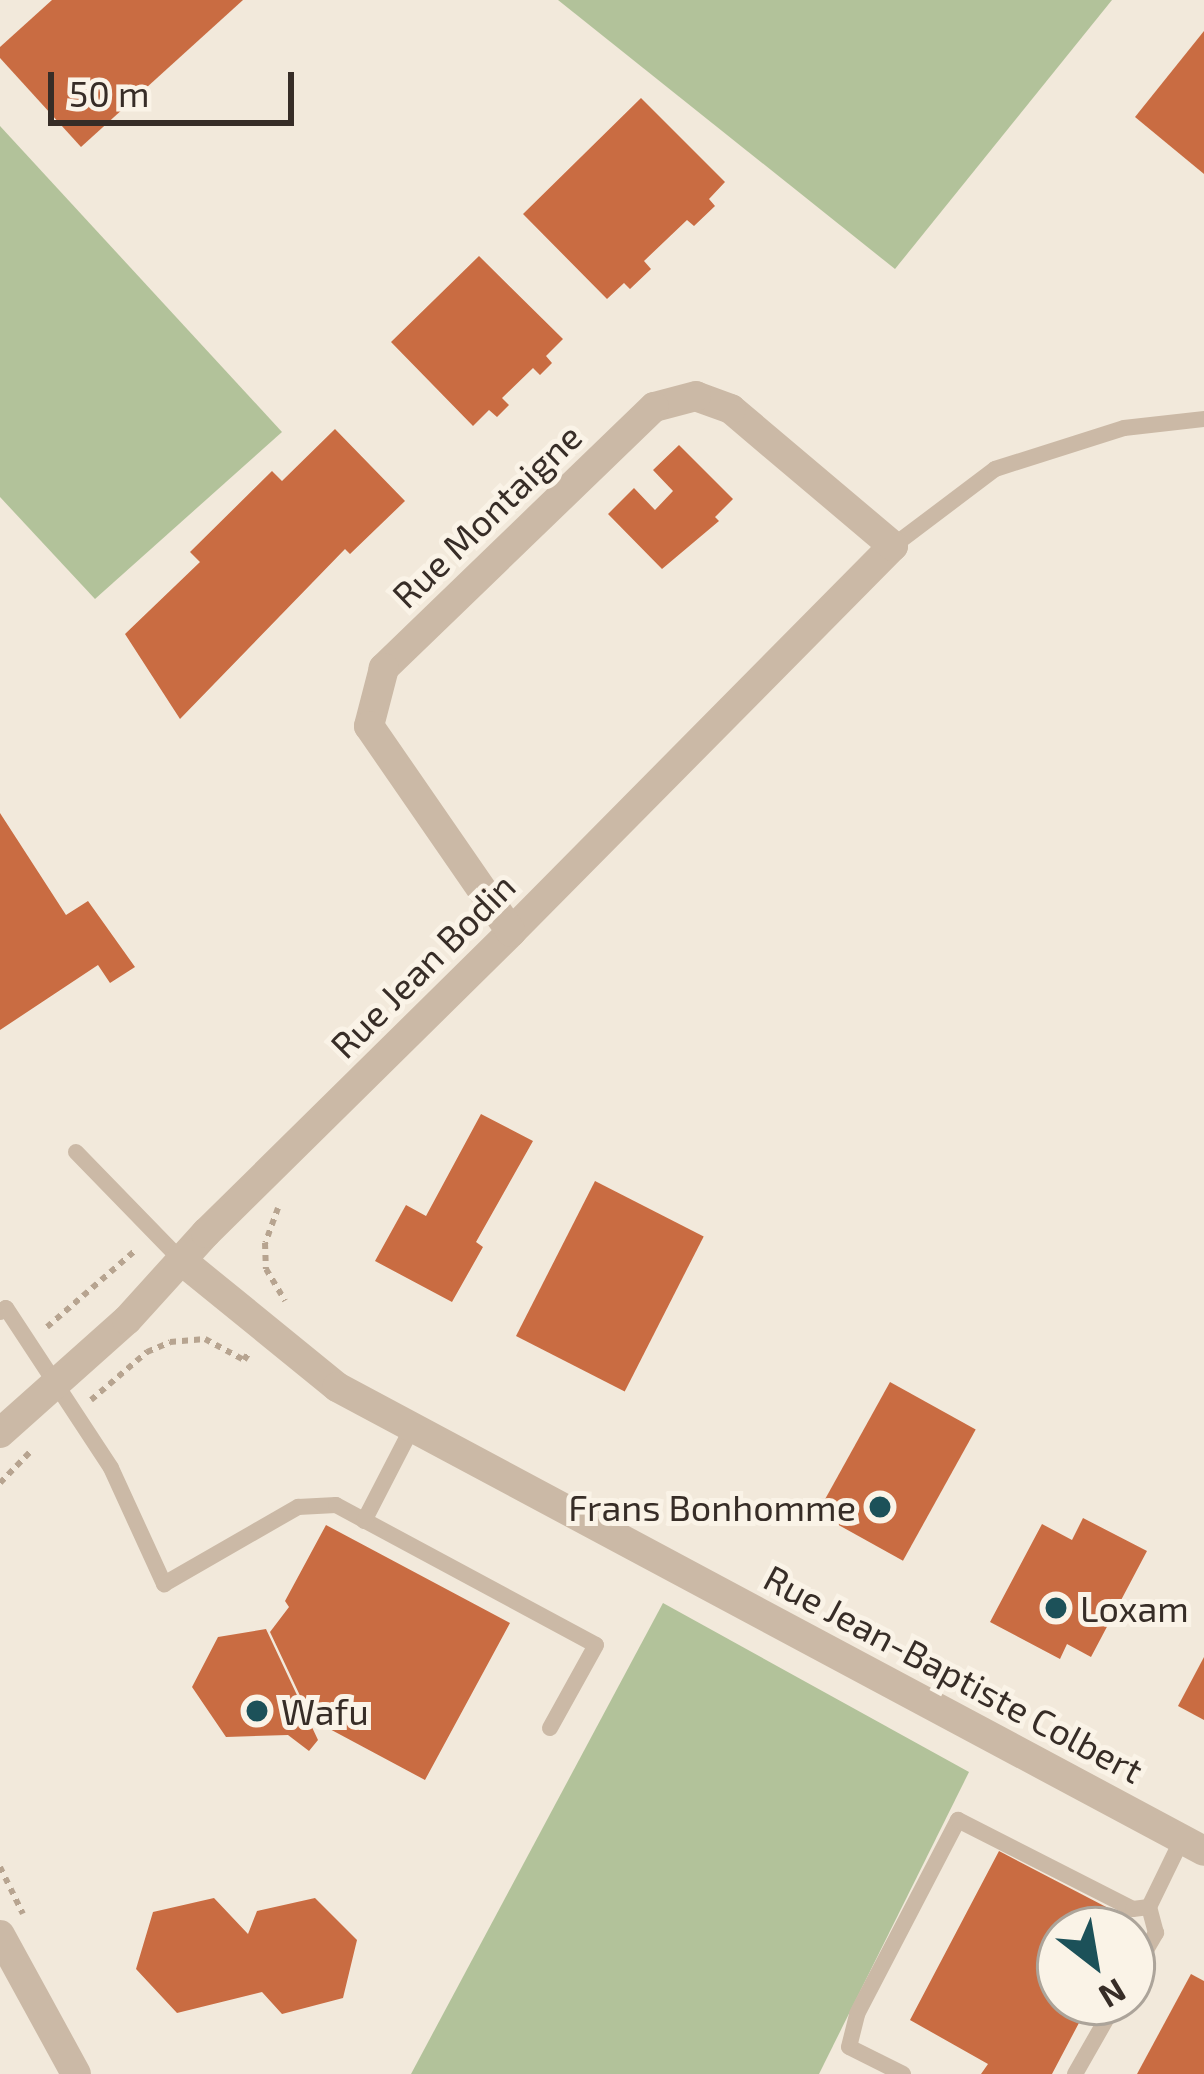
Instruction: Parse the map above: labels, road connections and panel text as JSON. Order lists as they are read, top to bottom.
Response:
{
  "streets": {
    "street": ["Rue Montaigne", "Rue Jean Bodin", "Rue Jean-Baptiste Colbert"]
  },
  "crossings": [
    ["Rue Montaigne", "Rue Jean Bodin"],
    ["Rue Jean Bodin", "Rue Jean-Baptiste Colbert"]
  ],
  "places": ["Frans Bonhomme", "Loxam", "Wafu"],
  "scale_bar": "50 m",
  "north": "bottom right"
}
